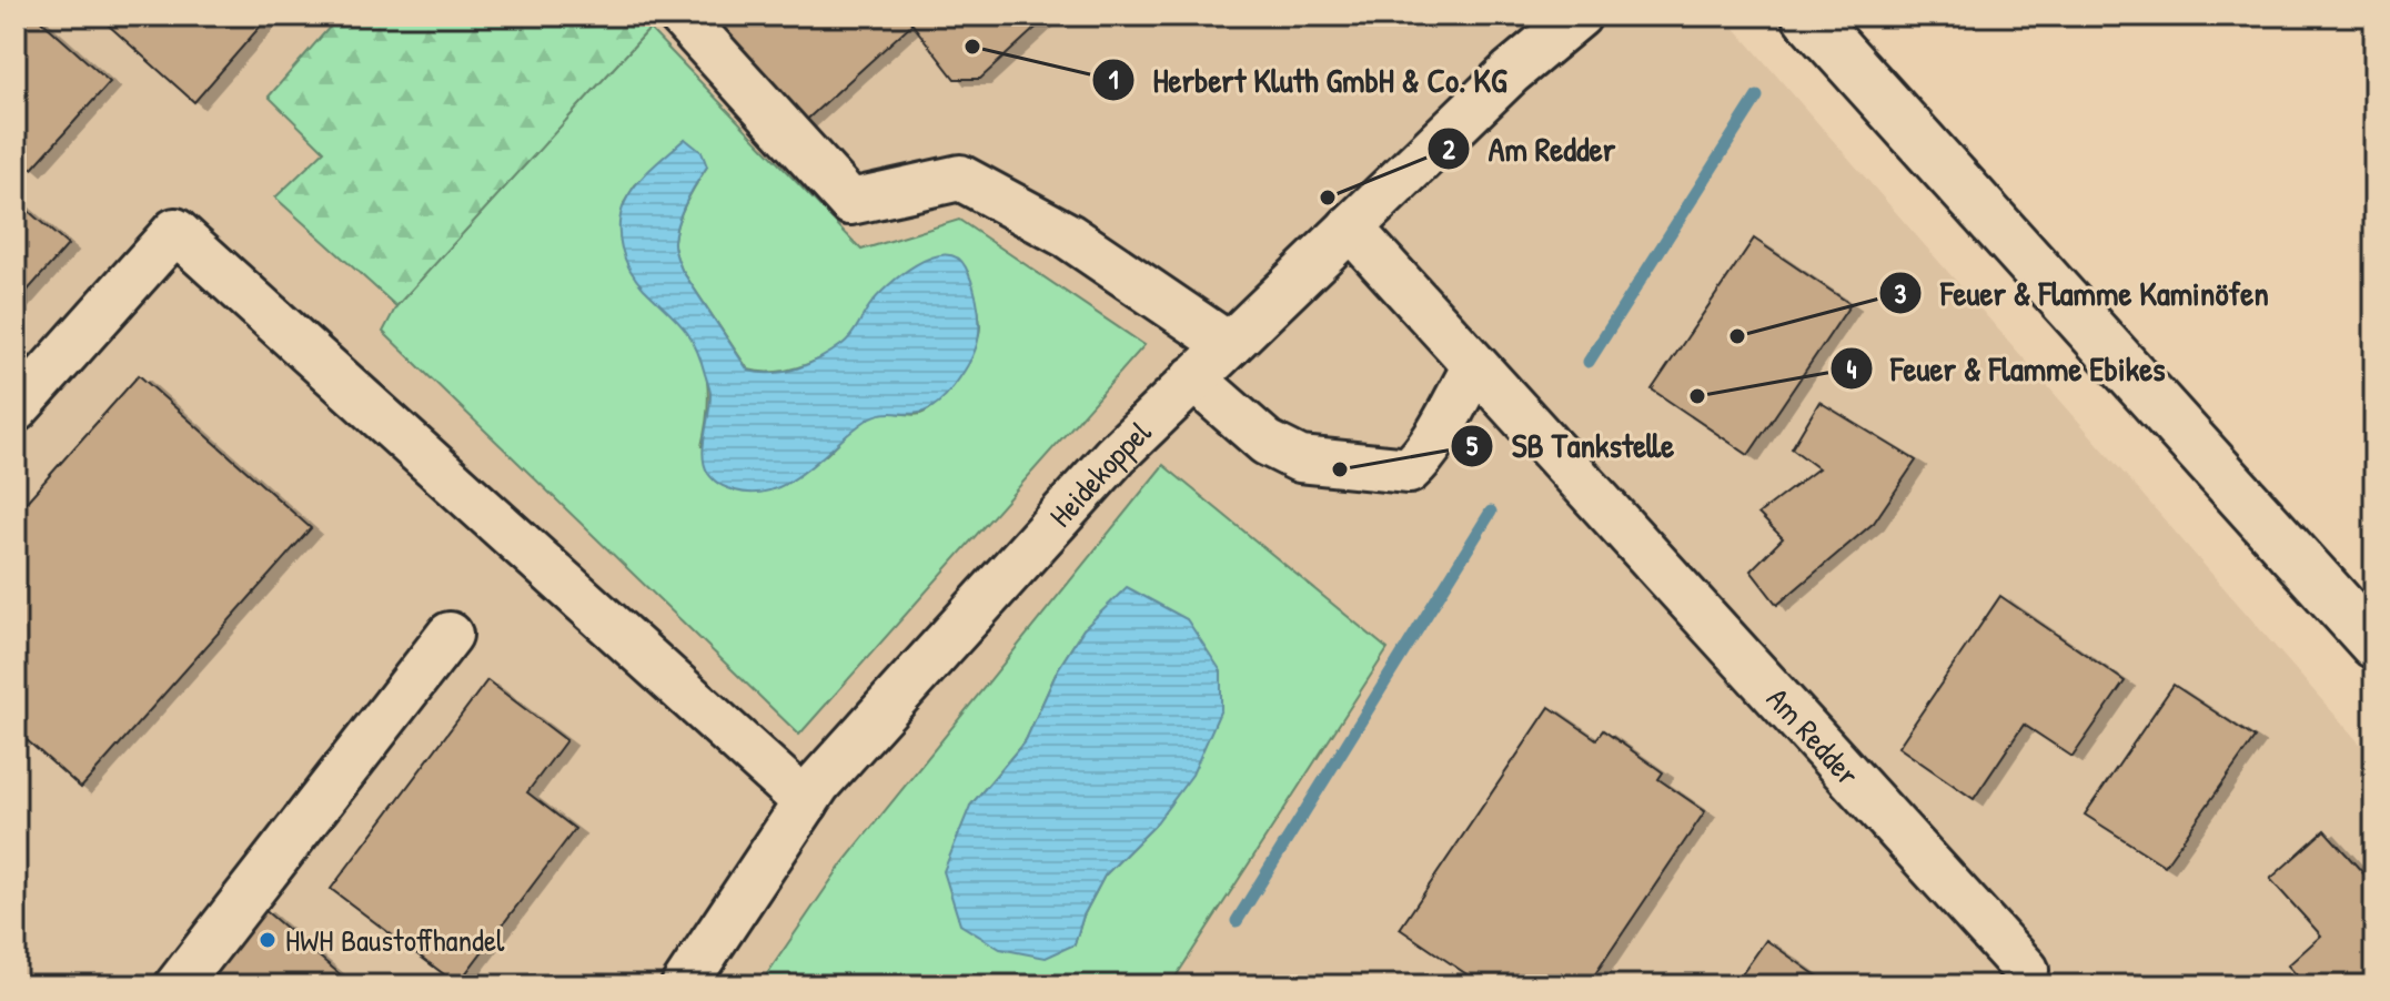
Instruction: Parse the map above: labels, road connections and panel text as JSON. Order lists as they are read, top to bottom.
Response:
{
  "streets": {
    "street": ["Heidekoppel", "Am Redder"]
  },
  "crossings": [
    ["Heidekoppel", "Am Redder"]
  ],
  "places": [
    "Herbert Kluth GmbH & Co. KG",
    "Am Redder",
    "Feuer & Flamme Kaminöfen",
    "Feuer & Flamme Ebikes",
    "SB Tankstelle",
    "HWH Baustoffhandel"
  ]
}
